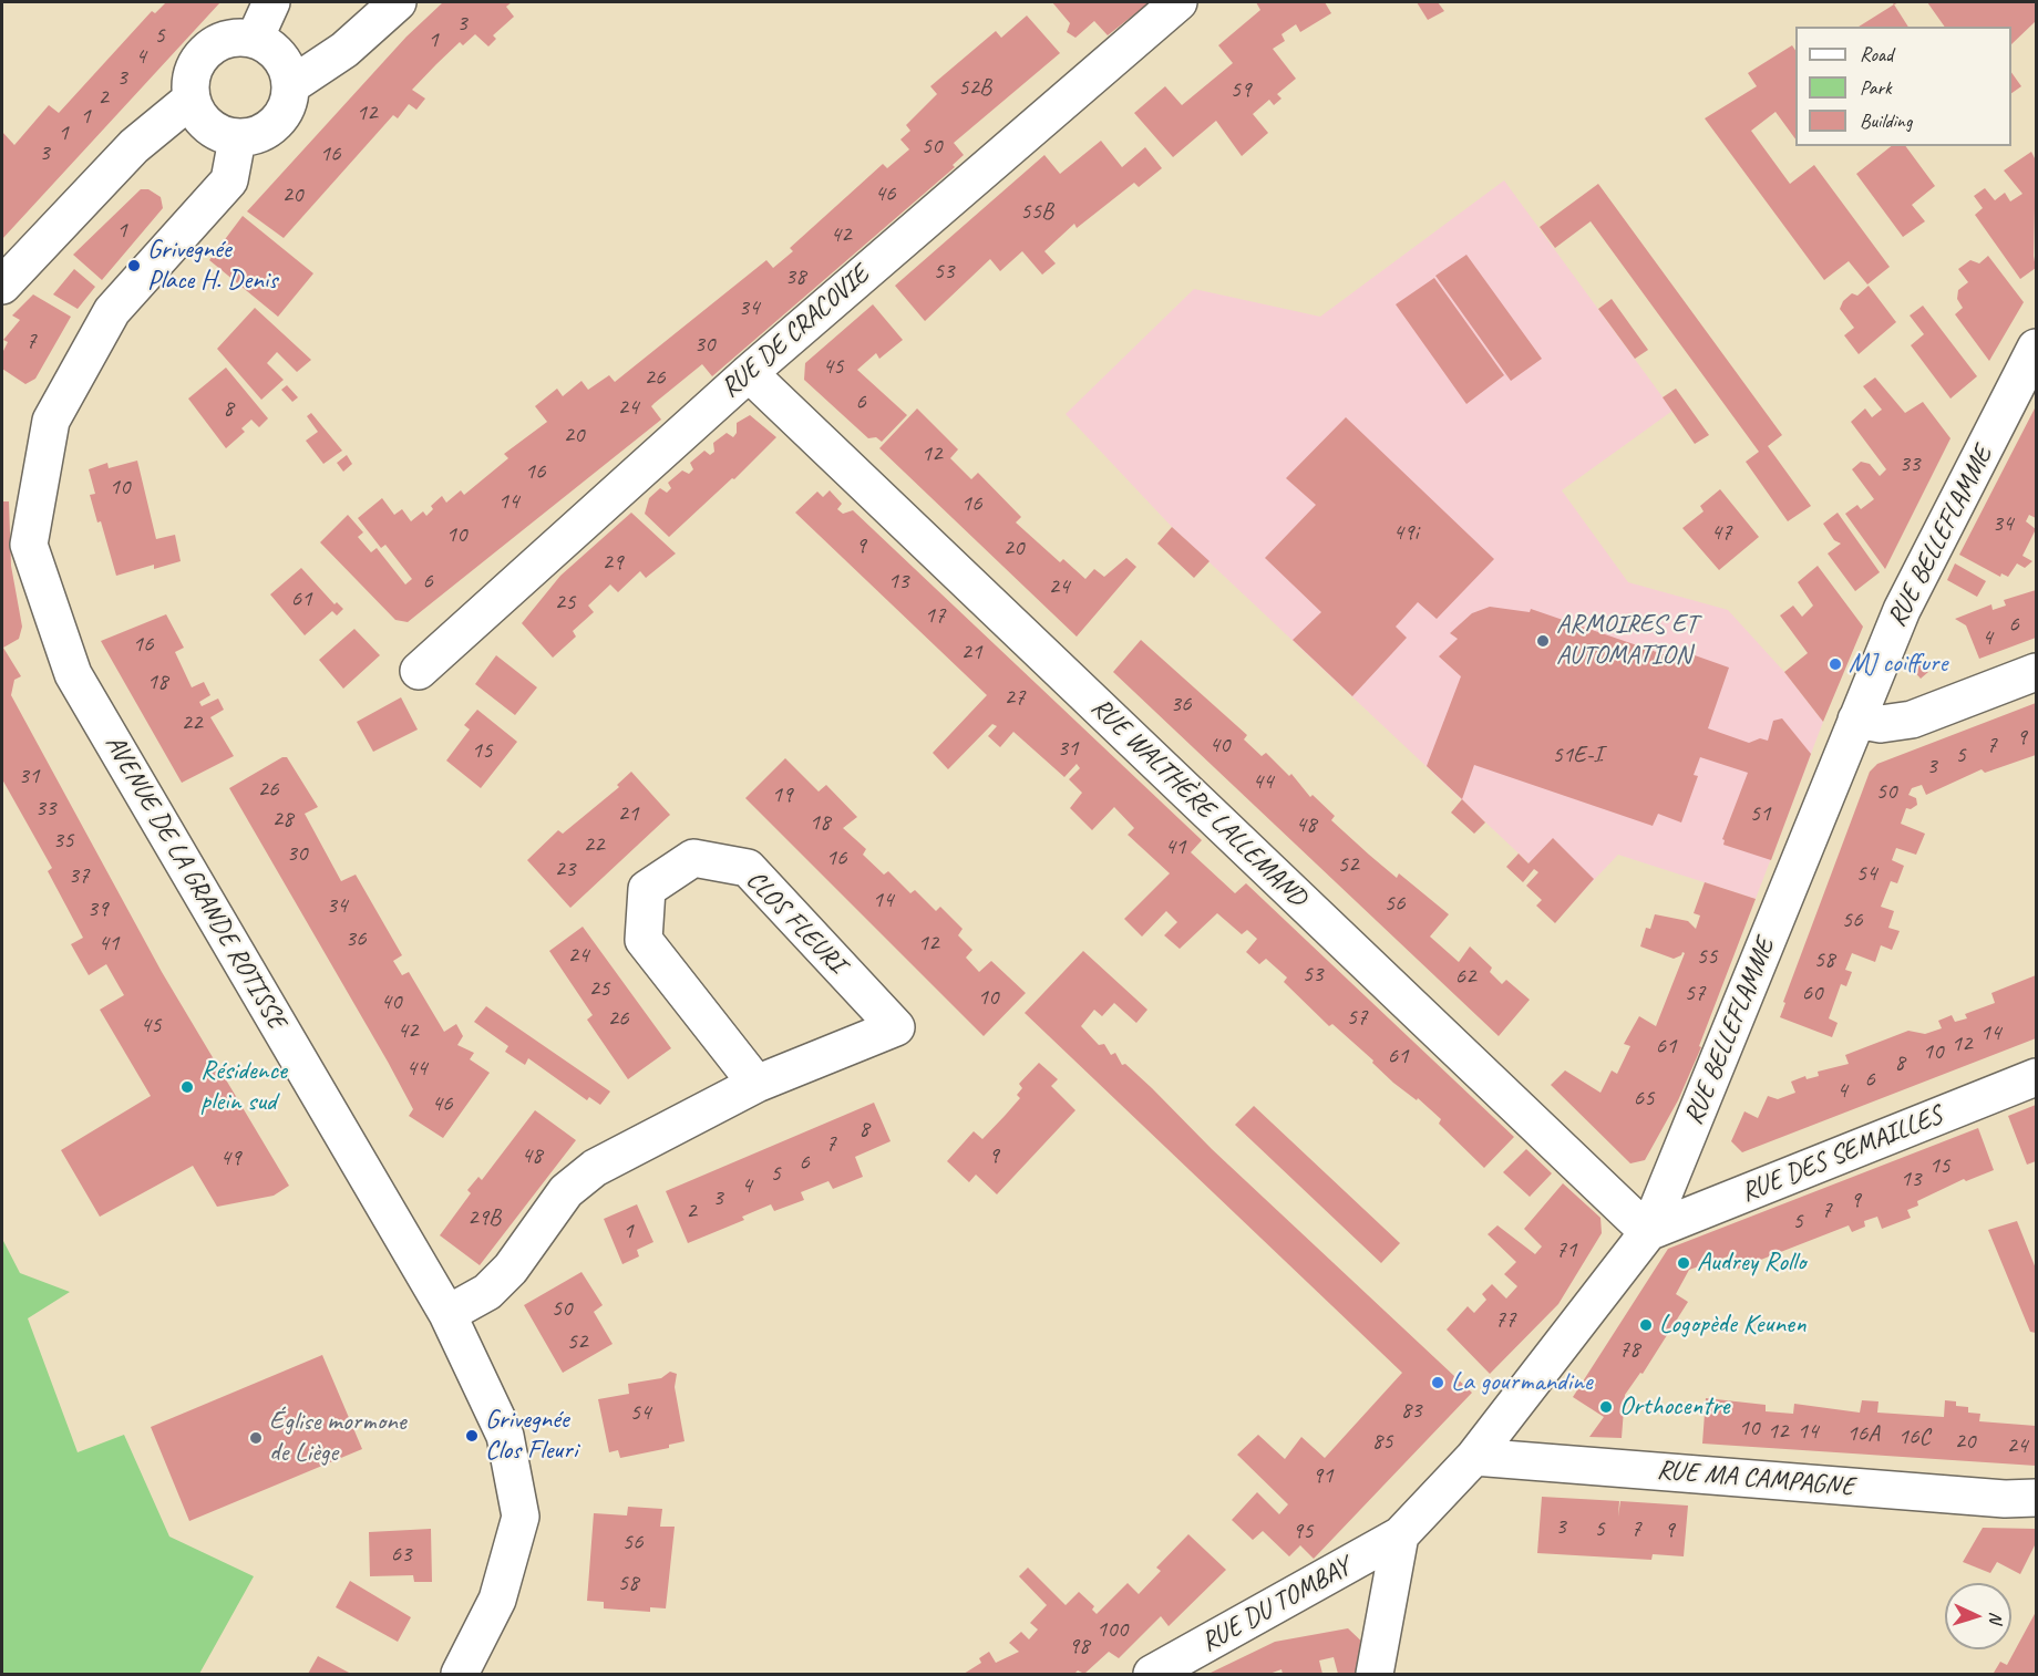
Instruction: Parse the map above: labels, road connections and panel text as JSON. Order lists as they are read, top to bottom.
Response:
{
  "streets": {
    "street": [
      "RUE DE CRACOVIE",
      "RUE BELLEFLAMME",
      "RUE WALTHÈRE LALLEMAND",
      "AVENUE DE LA GRANDE ROTISSE",
      "CLOS FLEURI",
      "RUE DES SEMAILLES",
      "RUE MA CAMPAGNE",
      "RUE DU TOMBAY"
    ]
  },
  "crossings": [
    ["RUE DE CRACOVIE", "RUE WALTHÈRE LALLEMAND"],
    ["RUE BELLEFLAMME", "RUE WALTHÈRE LALLEMAND"],
    ["RUE BELLEFLAMME", "RUE DES SEMAILLES"],
    ["RUE BELLEFLAMME", "RUE MA CAMPAGNE"],
    ["RUE BELLEFLAMME", "RUE DU TOMBAY"],
    ["RUE WALTHÈRE LALLEMAND", "RUE DES SEMAILLES"],
    ["AVENUE DE LA GRANDE ROTISSE", "CLOS FLEURI"]
  ],
  "places": [
    "Grivegnée Place H. Denis",
    "ARMOIRES ET AUTOMATION",
    "MJ coiffure",
    "Résidence plein sud",
    "Audrey Rollo",
    "Logopède Keunen",
    "La gourmandine",
    "Orthocentre",
    "Grivegnée Clos Fleuri",
    "Église mormone de Liège"
  ],
  "house_numbers": [
    "3",
    "5",
    "1",
    "4",
    "3",
    "52B",
    "59",
    "2",
    "12",
    "1",
    "1",
    "50",
    "3",
    "16",
    "46",
    "20",
    "55B",
    "1",
    "42",
    "53",
    "38",
    "34",
    "7",
    "30",
    "45",
    "26",
    "6",
    "24",
    "8",
    "20",
    "12",
    "33",
    "16",
    "10",
    "14",
    "16",
    "34",
    "49i",
    "47",
    "10",
    "9",
    "20",
    "29",
    "6",
    "13",
    "24",
    "61",
    "25",
    "17",
    "6",
    "4",
    "16",
    "21",
    "18",
    "27",
    "36",
    "22",
    "9",
    "40",
    "7",
    "31",
    "15",
    "51E-I",
    "5",
    "3",
    "31",
    "44",
    "26",
    "50",
    "19",
    "33",
    "21",
    "51",
    "28",
    "18",
    "48",
    "35",
    "22",
    "41",
    "30",
    "16",
    "52",
    "23",
    "54",
    "37",
    "14",
    "56",
    "34",
    "39",
    "56",
    "36",
    "41",
    "12",
    "24",
    "55",
    "58",
    "53",
    "62",
    "25",
    "57",
    "60",
    "10",
    "40",
    "57",
    "26",
    "45",
    "42",
    "14",
    "12",
    "61",
    "10",
    "61",
    "8",
    "44",
    "6",
    "4",
    "65",
    "46",
    "8",
    "7",
    "48",
    "9",
    "49",
    "6",
    "15",
    "5",
    "13",
    "4",
    "3",
    "9",
    "7",
    "2",
    "29B",
    "5",
    "1",
    "71",
    "50",
    "77",
    "52",
    "78",
    "83",
    "54",
    "10",
    "12",
    "14",
    "16A",
    "16C",
    "85",
    "20",
    "24",
    "91",
    "3",
    "5",
    "7",
    "9",
    "95",
    "56",
    "63",
    "58",
    "100",
    "98"
  ],
  "legend": ["Road", "Park", "Building"],
  "north": "right"
}
